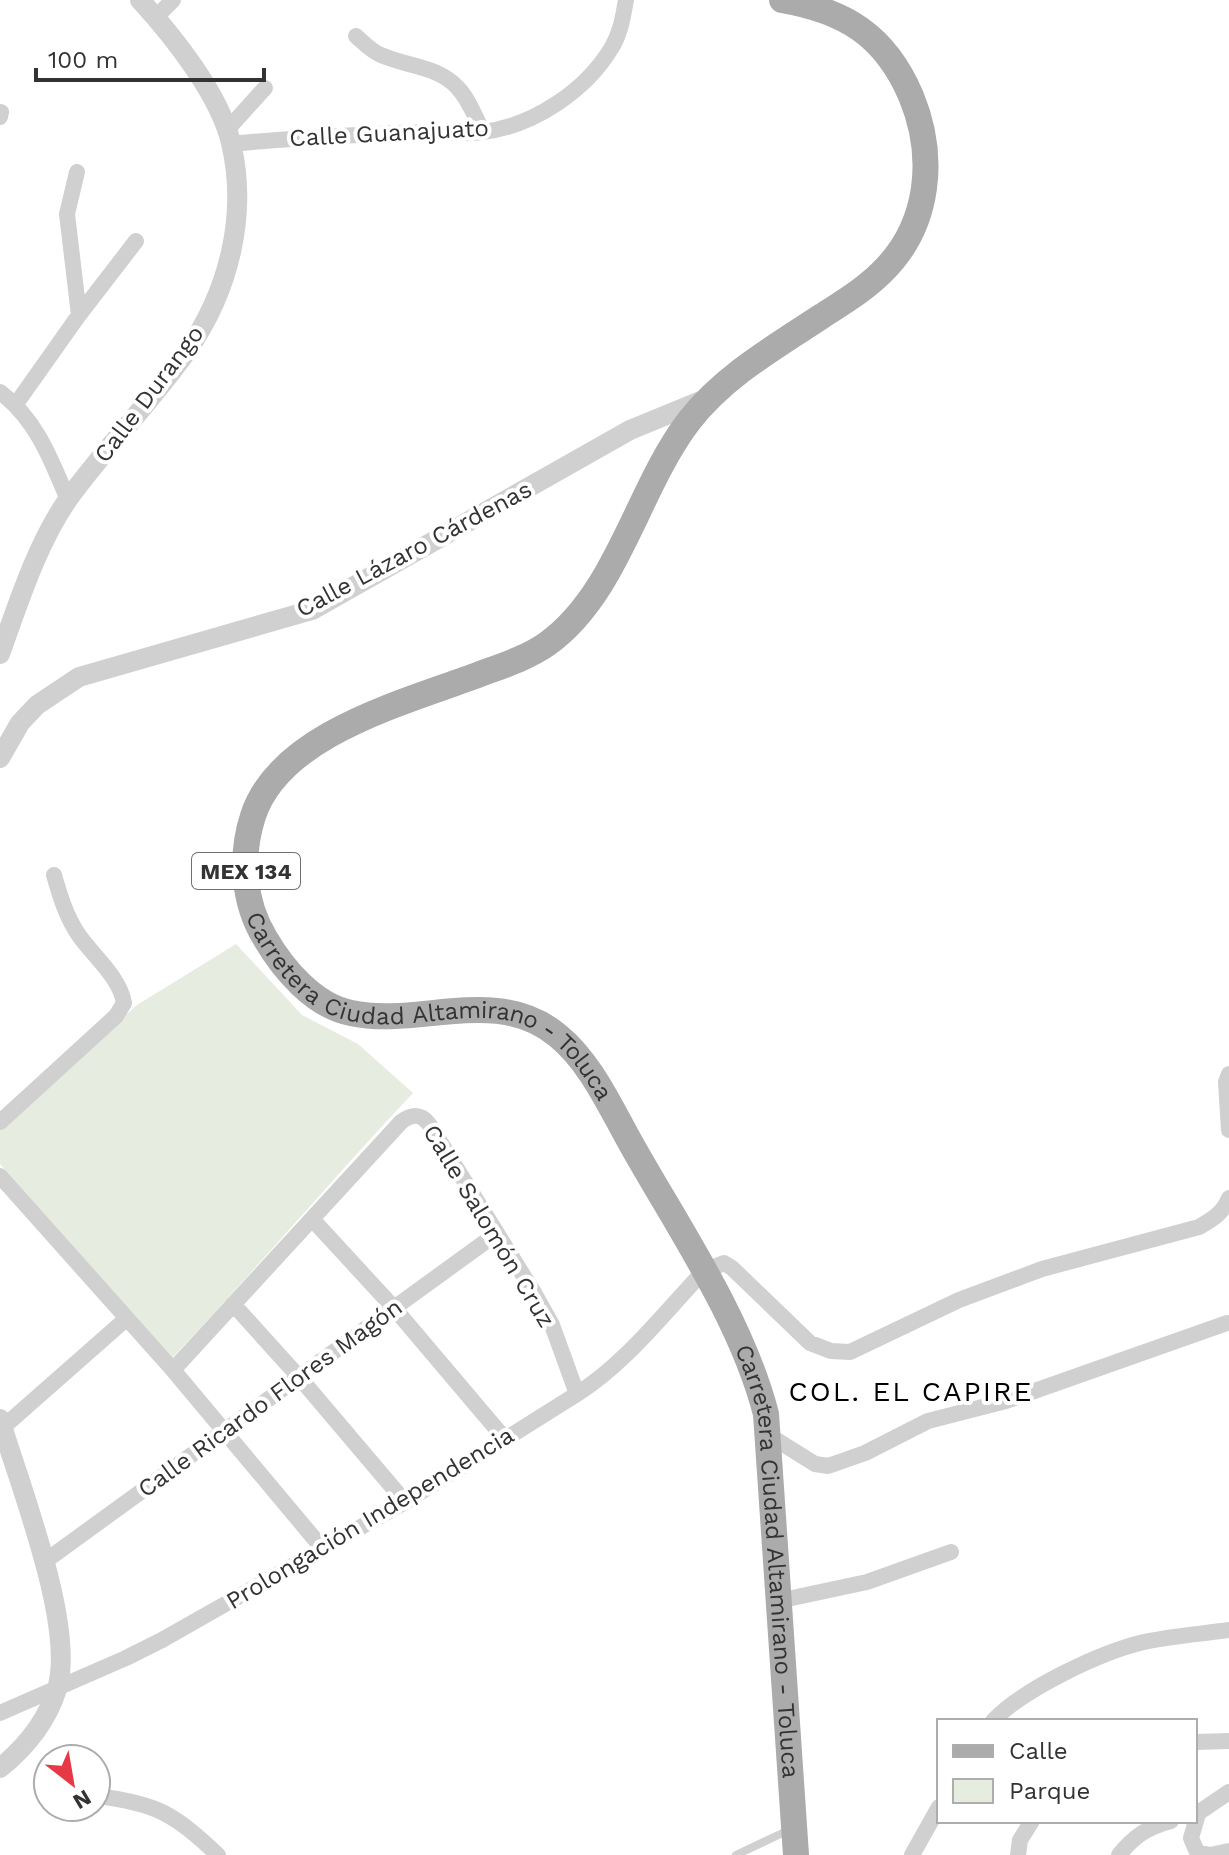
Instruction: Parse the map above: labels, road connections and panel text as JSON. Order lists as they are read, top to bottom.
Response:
{
  "streets": {
    "main road": ["MEX 134", "Carretera Ciudad Altamirano - Toluca"],
    "street": [
      "Calle Guanajuato",
      "Calle Durango",
      "Calle Lázaro Cárdenas",
      "Calle Salomón Cruz",
      "Calle Ricardo Flores Magón",
      "Prolongación Independencia"
    ]
  },
  "crossings": [
    ["Calle Guanajuato", "Calle Durango"],
    ["Calle Lázaro Cárdenas", "Carretera Ciudad Altamirano - Toluca"],
    ["Carretera Ciudad Altamirano - Toluca", "Prolongación Independencia"],
    ["Calle Salomón Cruz", "Calle Ricardo Flores Magón"],
    ["Calle Salomón Cruz", "Prolongación Independencia"]
  ],
  "districts": ["COL. EL CAPIRE"],
  "legend": ["Calle", "Parque"],
  "scale_bar": "100 m",
  "north": "bottom right"
}
